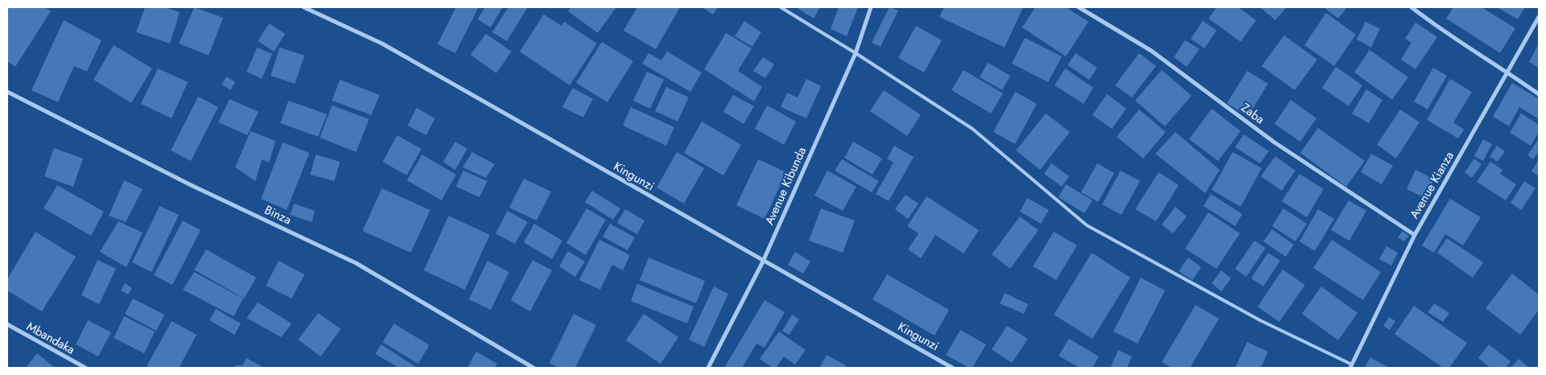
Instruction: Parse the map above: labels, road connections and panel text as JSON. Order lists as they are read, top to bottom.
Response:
{
  "streets": {
    "street": [
      "Zaba",
      "Kingunzi",
      "Avenue Kianza",
      "Avenue Kibunda",
      "Binza",
      "Mbandaka"
    ]
  },
  "crossings": [
    ["Zaba", "Avenue Kianza"],
    ["Kingunzi", "Avenue Kibunda"]
  ]
}
